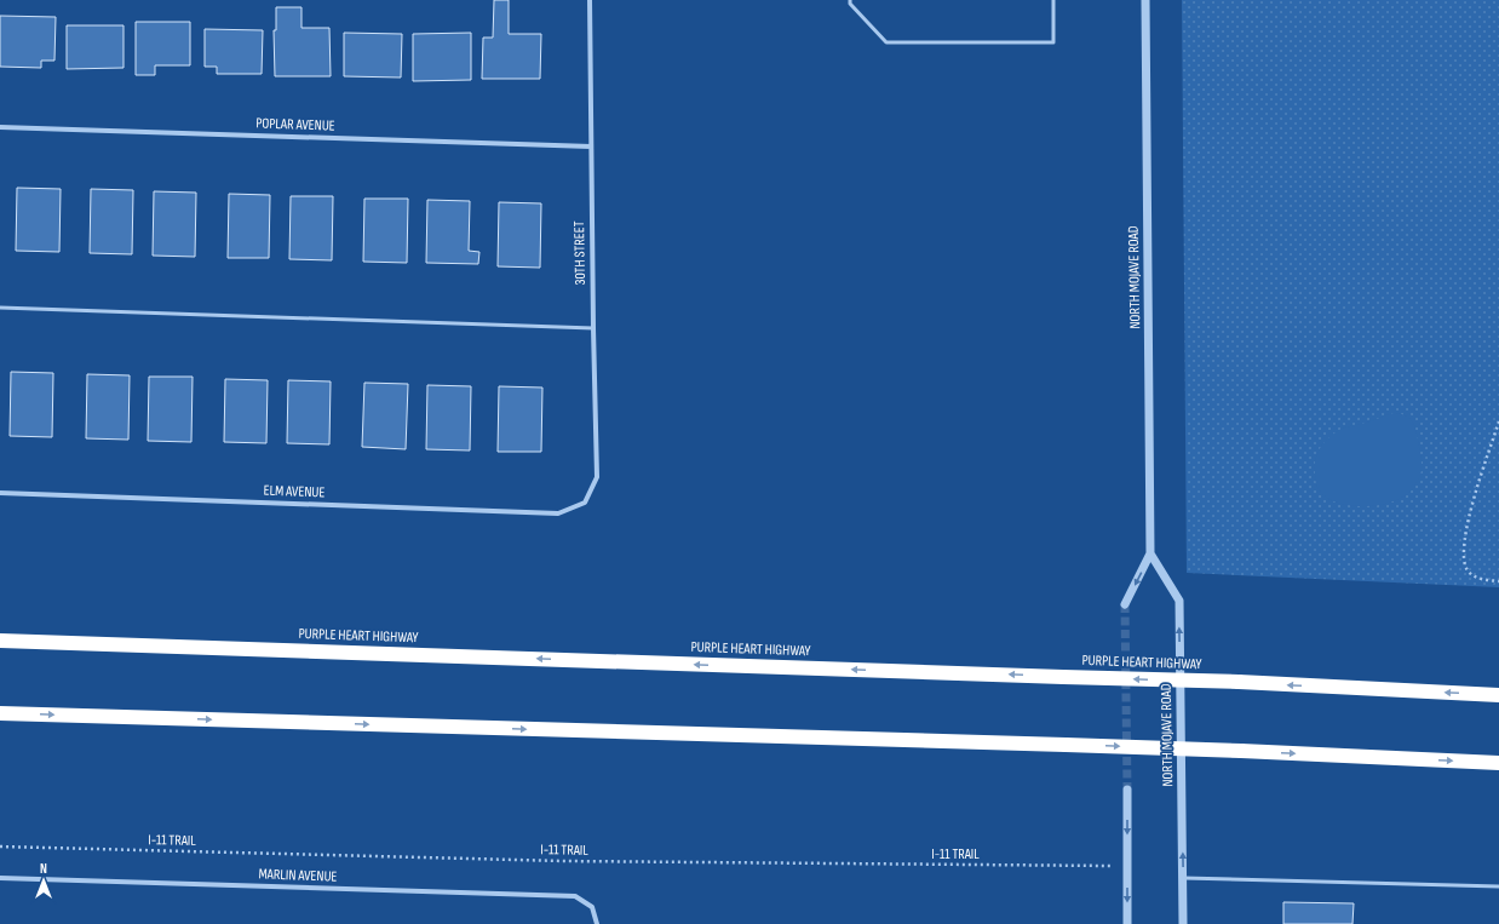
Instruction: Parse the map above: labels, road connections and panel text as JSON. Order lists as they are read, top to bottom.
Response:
{
  "streets": {
    "highway": ["PURPLE HEART HIGHWAY"],
    "street": [
      "POPLAR AVENUE",
      "30TH STREET",
      "NORTH MOJAVE ROAD",
      "ELM AVENUE",
      "MARLIN AVENUE"
    ],
    "path": ["I-11 TRAIL"]
  },
  "crossings": [
    ["POPLAR AVENUE", "30TH STREET"],
    ["30TH STREET", "ELM AVENUE"]
  ],
  "north": "top"
}
